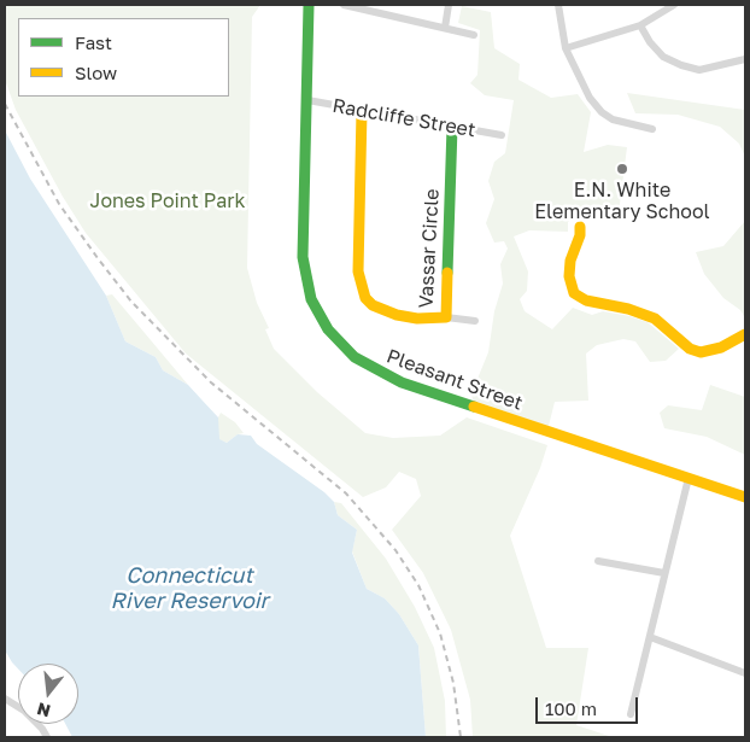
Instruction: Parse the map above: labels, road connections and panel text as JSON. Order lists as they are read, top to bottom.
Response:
{
  "streets": {
    "street": ["Radcliffe Street", "Vassar Circle", "Pleasant Street"]
  },
  "crossings": [
    ["Radcliffe Street", "Vassar Circle"],
    ["Radcliffe Street", "Pleasant Street"]
  ],
  "water": ["Connecticut River Reservoir"],
  "parks": ["Jones Point Park"],
  "places": ["E.N. White Elementary School"],
  "legend": ["Fast", "Slow"],
  "scale_bar": "100 m",
  "north": "bottom"
}
